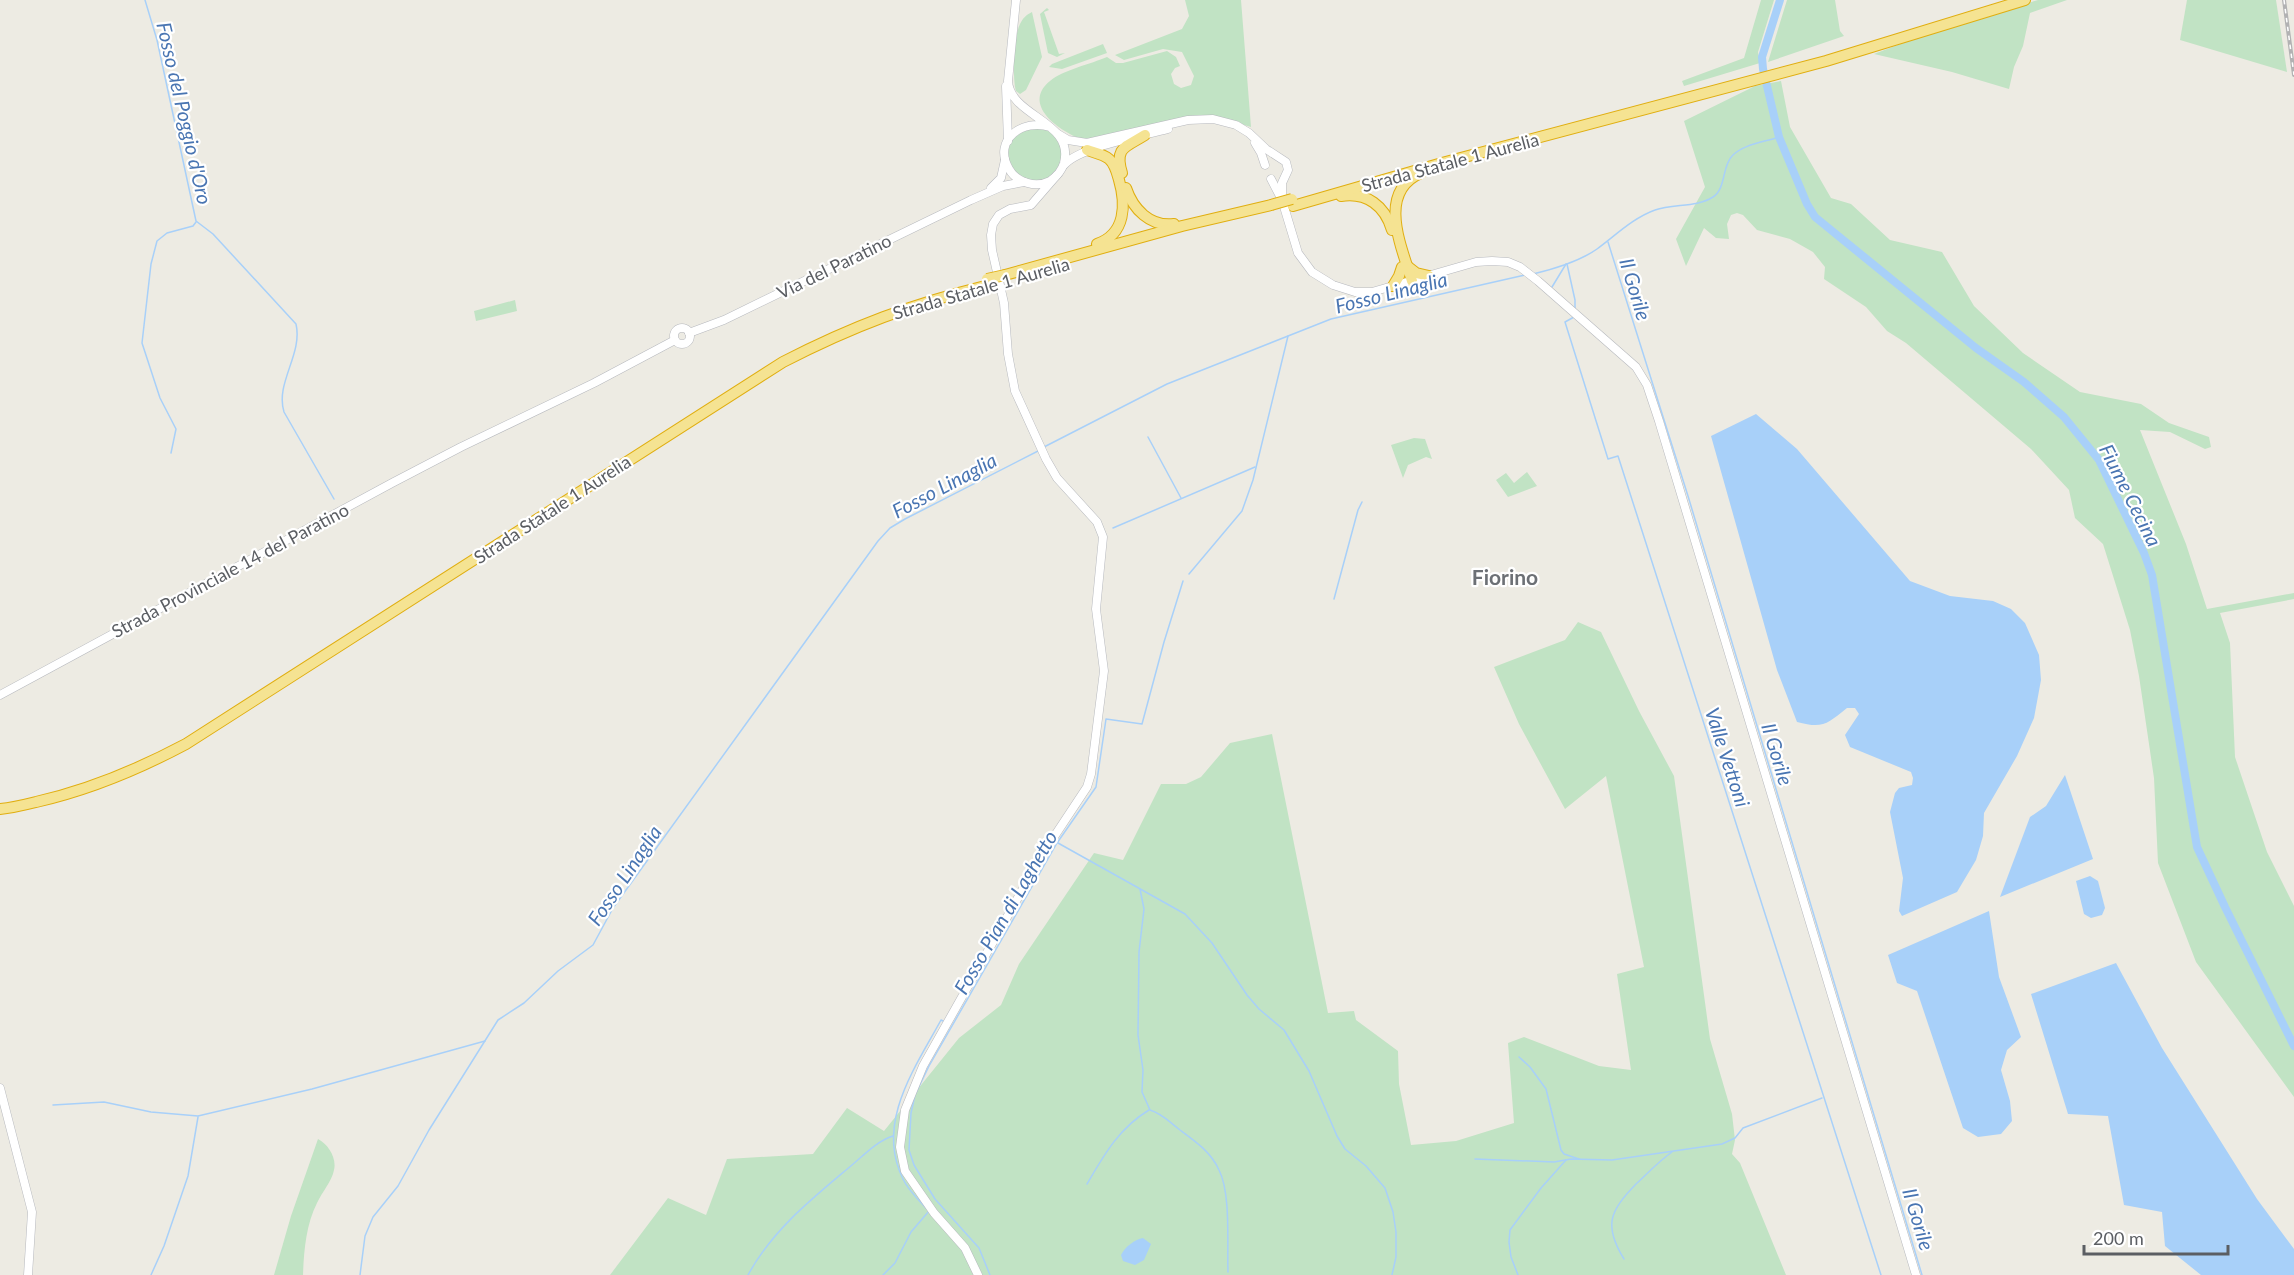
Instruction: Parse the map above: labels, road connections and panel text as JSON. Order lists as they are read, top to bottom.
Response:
{
  "streets": {
    "highway": ["Strada Statale 1 Aurelia"],
    "main road": ["Via del Paratino", "Strada Provinciale 14 del Paratino"]
  },
  "crossings": [
    ["Via del Paratino", "Strada Provinciale 14 del Paratino"]
  ],
  "districts": ["Fiorino"],
  "water": [
    "Fosso del Poggio d'Oro",
    "Il Gorile",
    "Fosso Linaglia",
    "Fiume Cecina",
    "Valle Vettoni",
    "Fosso Pian di Laghetto"
  ],
  "scale_bar": "200 m"
}
